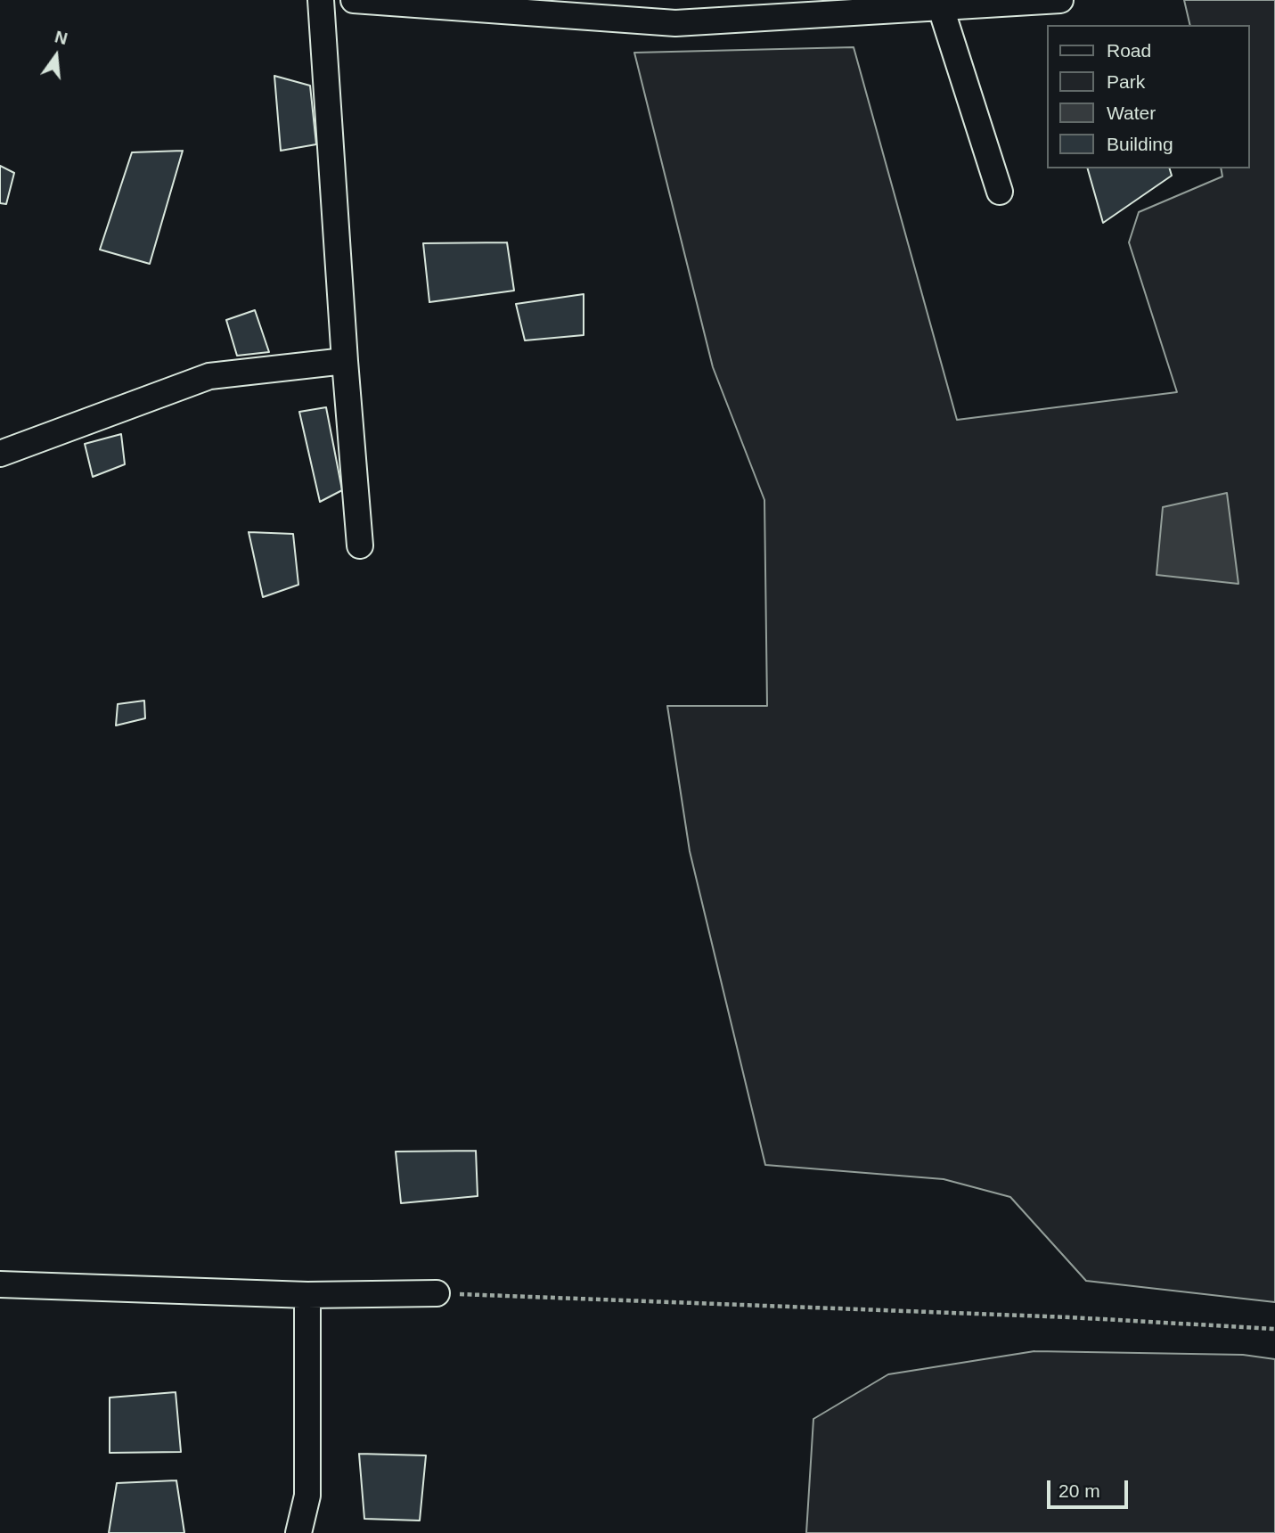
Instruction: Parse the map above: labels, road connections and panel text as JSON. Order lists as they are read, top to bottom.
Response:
{
  "legend": [
    "Road",
    "Park",
    "Water",
    "Building"
  ],
  "scale_bar": "20 m",
  "north": "top"
}
